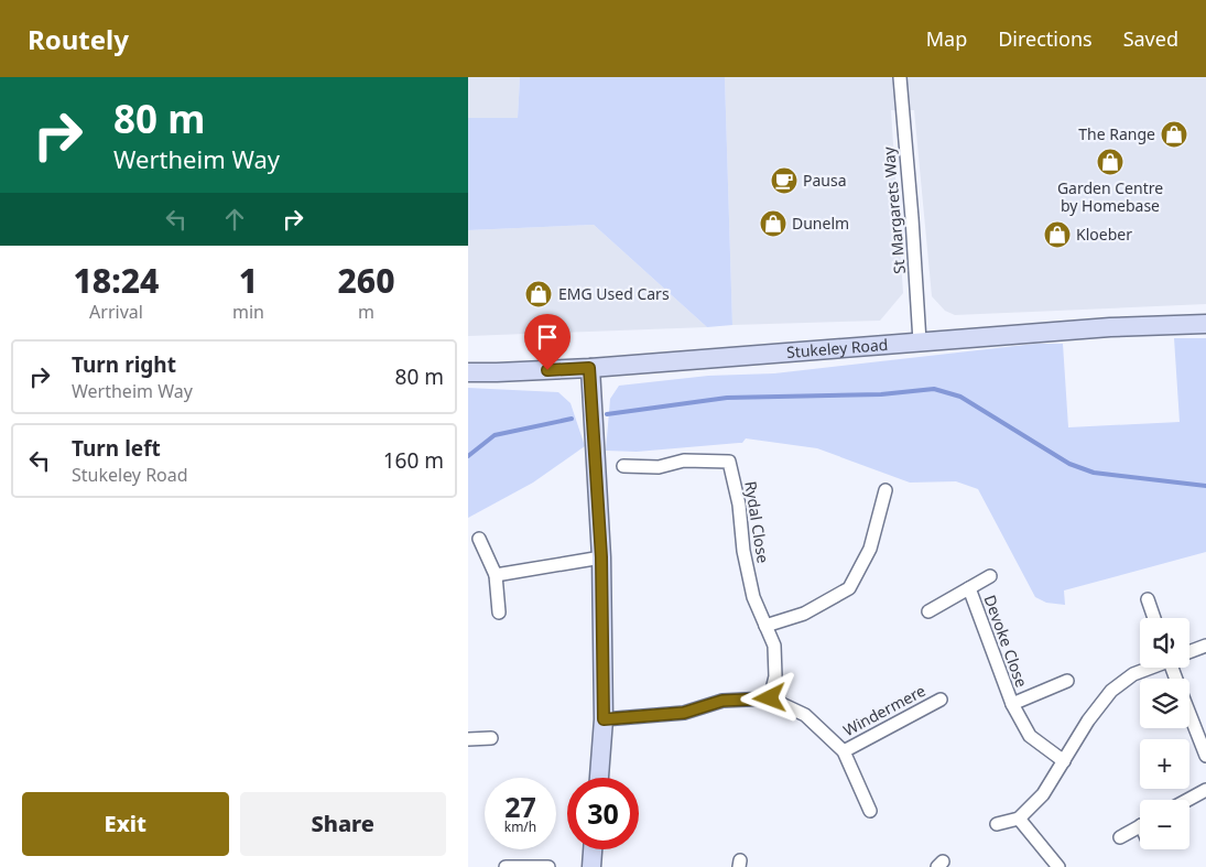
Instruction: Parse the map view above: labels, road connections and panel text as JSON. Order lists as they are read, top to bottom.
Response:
{
  "streets": {
    "main road": ["Stukeley Road"],
    "street": [
      "St Margarets Way",
      "Rydal Close",
      "Devoke Close",
      "Windermere"
    ]
  },
  "crossings": [
    ["St Margarets Way", "Stukeley Road"],
    ["Rydal Close", "Windermere"]
  ],
  "places": {
    "shop": [
      "The Range",
      "Garden Centre by Homebase",
      "Dunelm",
      "Kloeber",
      "EMG Used Cars"
    ],
    "cafe": ["Pausa"]
  },
  "page": {
    "header": "Routely",
    "nav": ["Map", "Directions", "Saved"],
    "turn": ["80 m", "Wertheim Way"],
    "eta": [
      "18:24",
      "Arrival",
      "1",
      "min",
      "260",
      "m"
    ],
    "list": [
      {
        "name": "Turn right",
        "note": "Wertheim Way",
        "value": "80 m"
      },
      {
        "name": "Turn left",
        "note": "Stukeley Road",
        "value": "160 m"
      }
    ],
    "map_buttons": ["+", "−"],
    "speed": "27 km/h",
    "limit": "30",
    "buttons": ["Exit", "Share"]
  }
}
